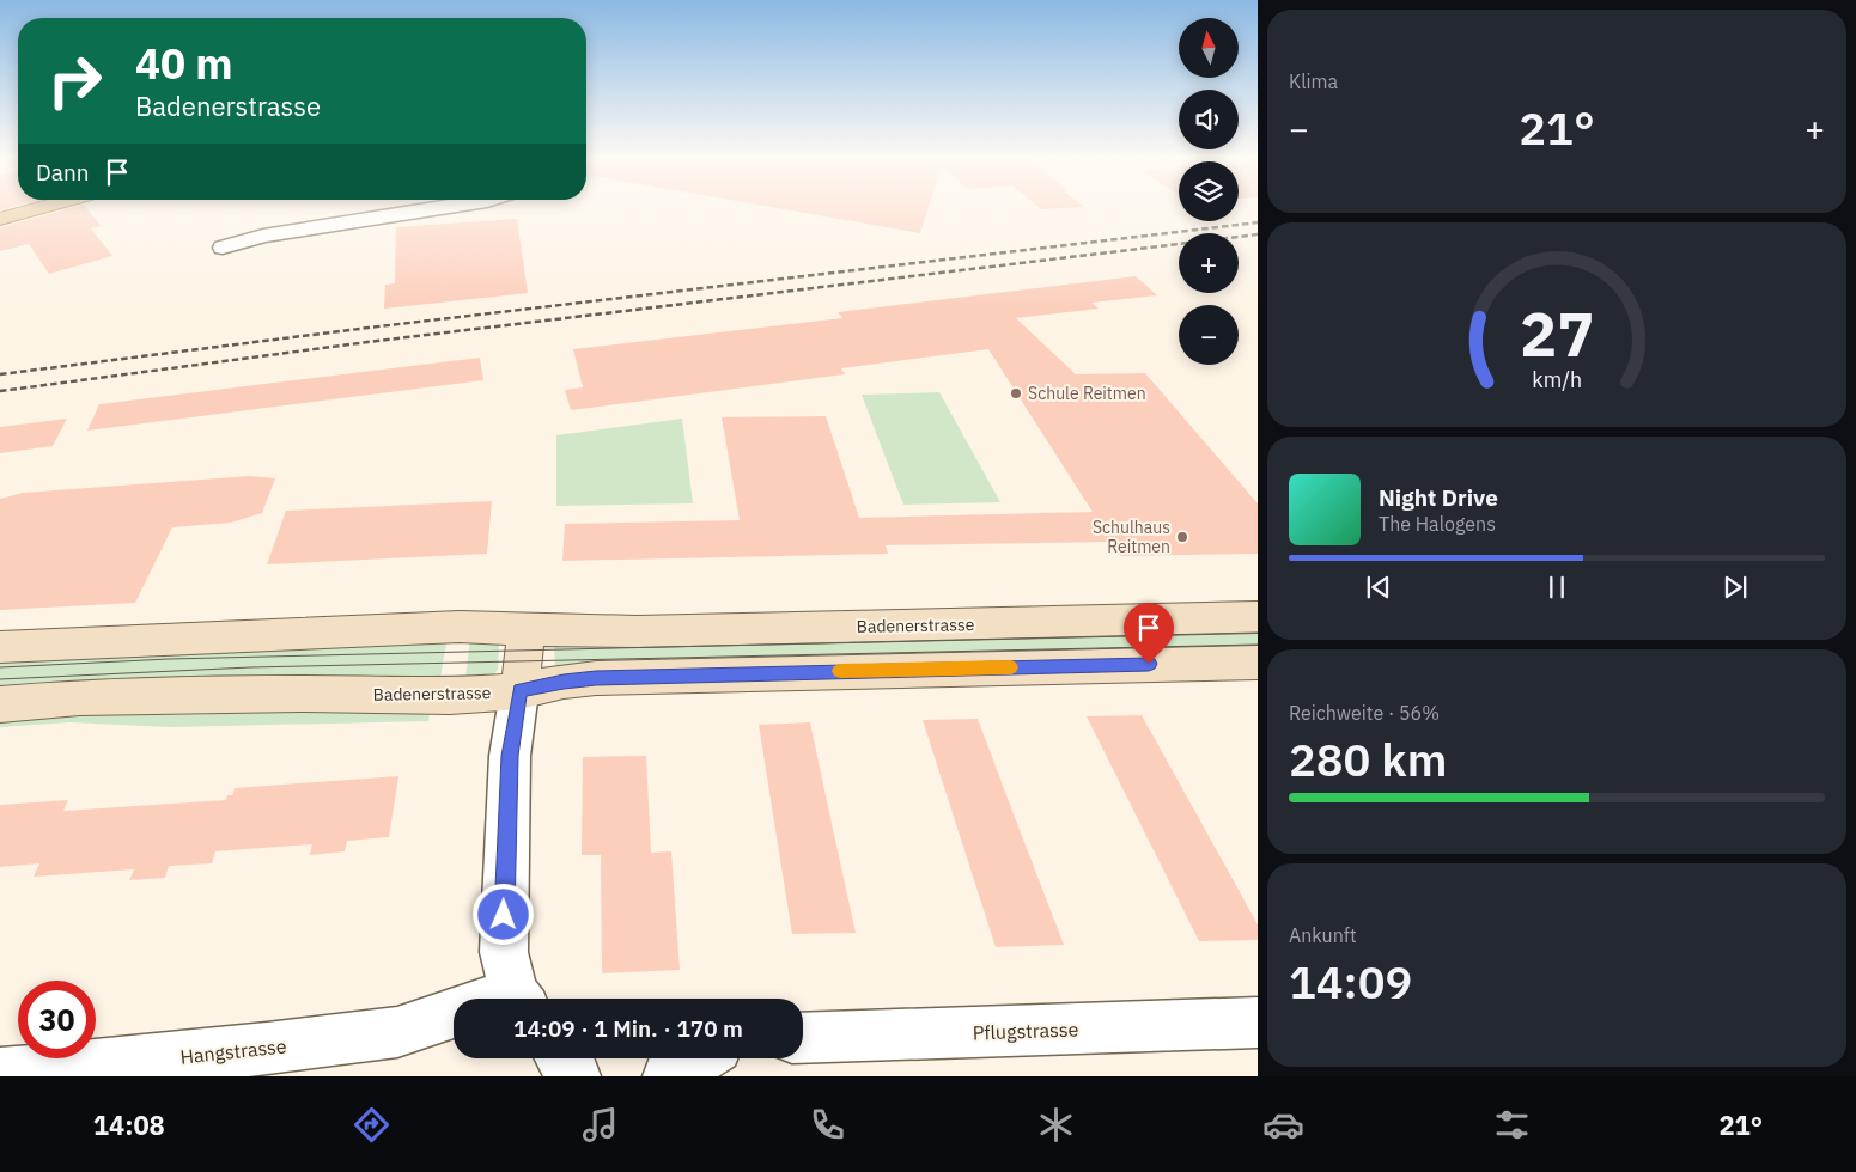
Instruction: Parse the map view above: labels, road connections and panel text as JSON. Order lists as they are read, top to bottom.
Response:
{
  "streets": {
    "main road": ["Badenerstrasse"],
    "street": ["Pflugstrasse", "Hangstrasse"]
  },
  "places": ["Schule Reitmen", "Schulhaus Reitmen"],
  "north": "top",
  "page": {
    "tile": [
      "Klima",
      ["Reichweite · 56%", "280 km"],
      ["Ankunft", "14:09"]
    ],
    "map_buttons": ["+", "−"],
    "turn": ["40 m", "Badenerstrasse"],
    "heat": ["−", "21°", "+"],
    "then": "Dann",
    "song": ["Night Drive", "The Halogens"],
    "limit": "30",
    "trip": "14:09 · 1 Min. · 170 m",
    "tabs": ["14:08", "21°"],
    "gauge": ["27", "km/h"]
  }
}
